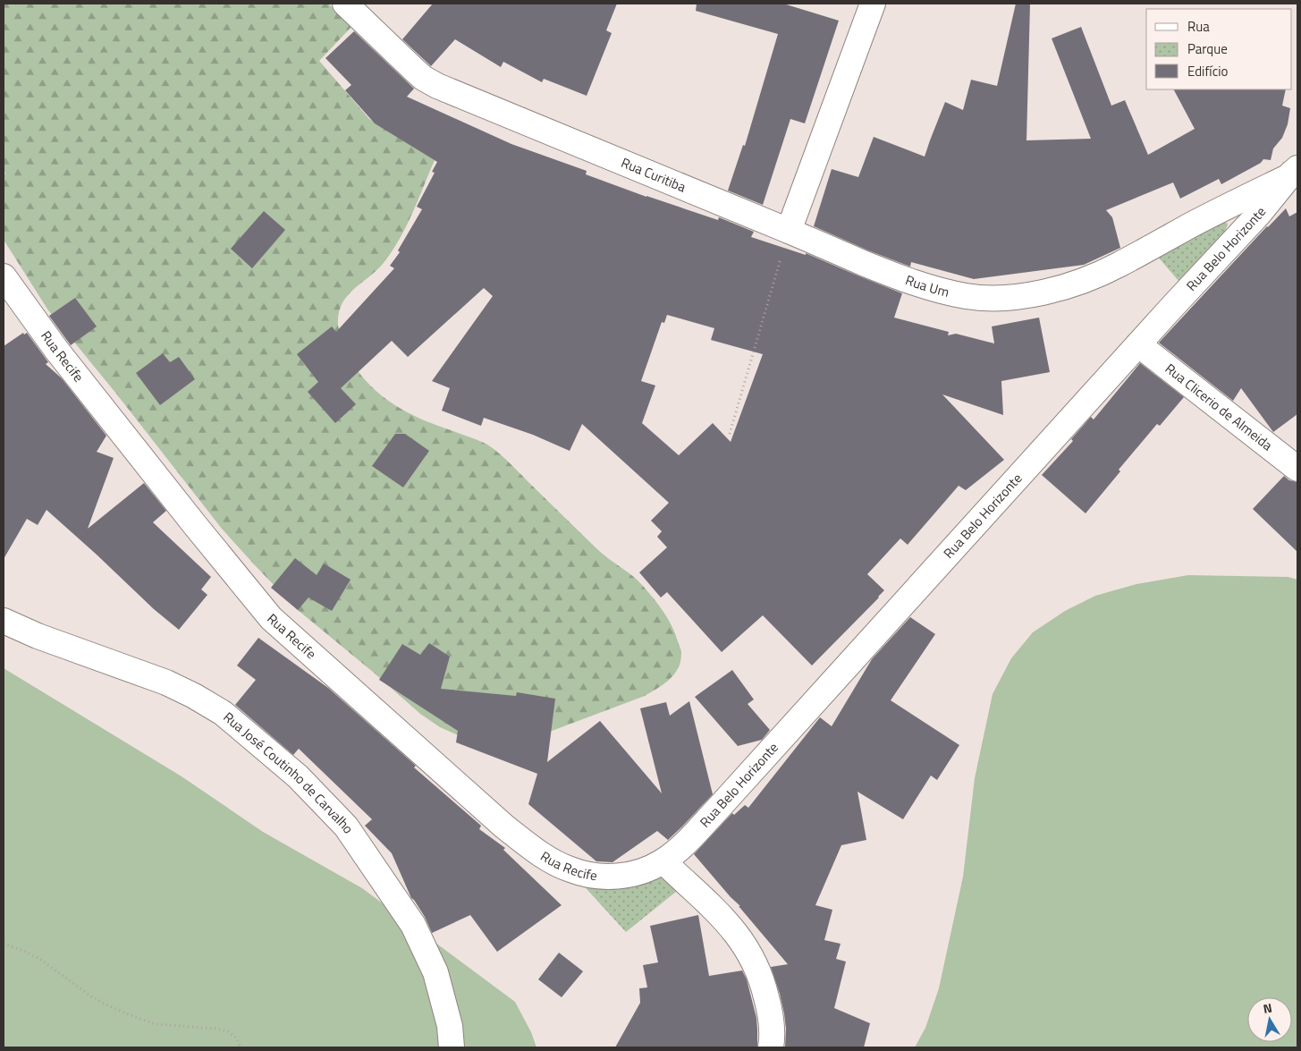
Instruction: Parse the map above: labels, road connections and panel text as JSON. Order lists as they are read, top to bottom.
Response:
{
  "streets": {
    "street": [
      "Rua Curitiba",
      "Rua Belo Horizonte",
      "Rua Um",
      "Rua Recife",
      "Rua Clicerio de Almeida",
      "Rua José Coutinho de Carvalho"
    ]
  },
  "crossings": [
    ["Rua Curitiba", "Rua Um"],
    ["Rua Belo Horizonte", "Rua Um"],
    ["Rua Belo Horizonte", "Rua Recife"],
    ["Rua Belo Horizonte", "Rua Clicerio de Almeida"]
  ],
  "legend": ["Rua", "Parque", "Edifício"],
  "north": "top"
}
